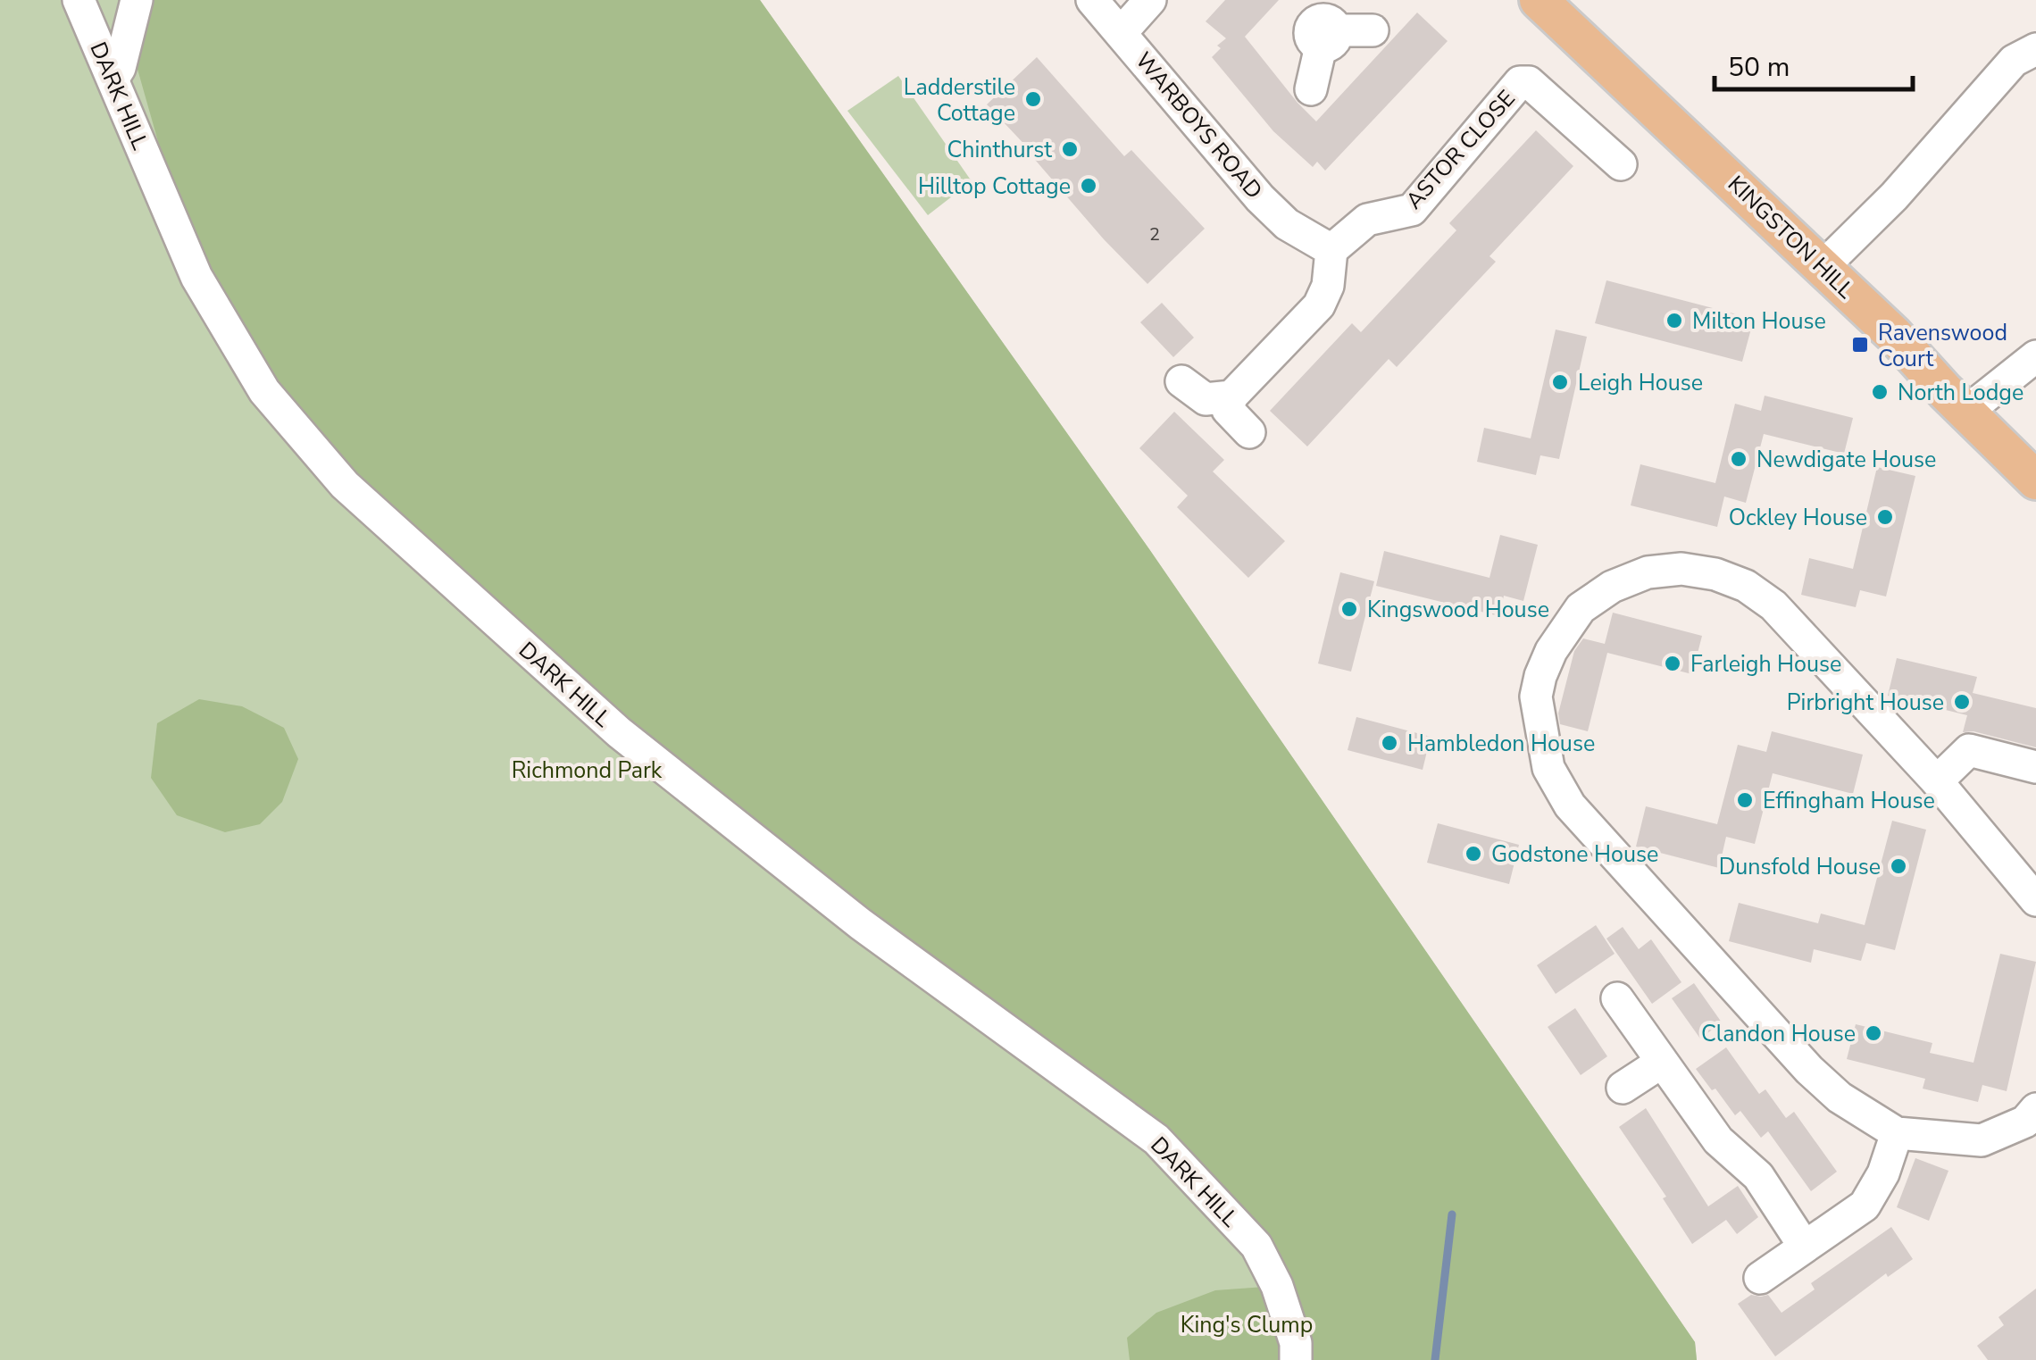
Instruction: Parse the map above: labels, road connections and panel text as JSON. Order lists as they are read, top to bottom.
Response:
{
  "streets": {
    "main road": ["KINGSTON HILL"],
    "street": ["DARK HILL", "WARBOYS ROAD", "ASTOR CLOSE"]
  },
  "crossings": [
    ["WARBOYS ROAD", "ASTOR CLOSE"]
  ],
  "parks": ["Richmond Park", "King's Clump"],
  "places": {
    "other": [
      "Ladderstile Cottage",
      "Chinthurst",
      "Hilltop Cottage",
      "Milton House",
      "Leigh House",
      "North Lodge",
      "Newdigate House",
      "Ockley House",
      "Kingswood House",
      "Farleigh House",
      "Pirbright House",
      "Hambledon House",
      "Effingham House",
      "Godstone House",
      "Dunsfold House",
      "Clandon House"
    ],
    "transit": ["Ravenswood Court"]
  },
  "house_numbers": ["2"],
  "scale_bar": "50 m"
}
